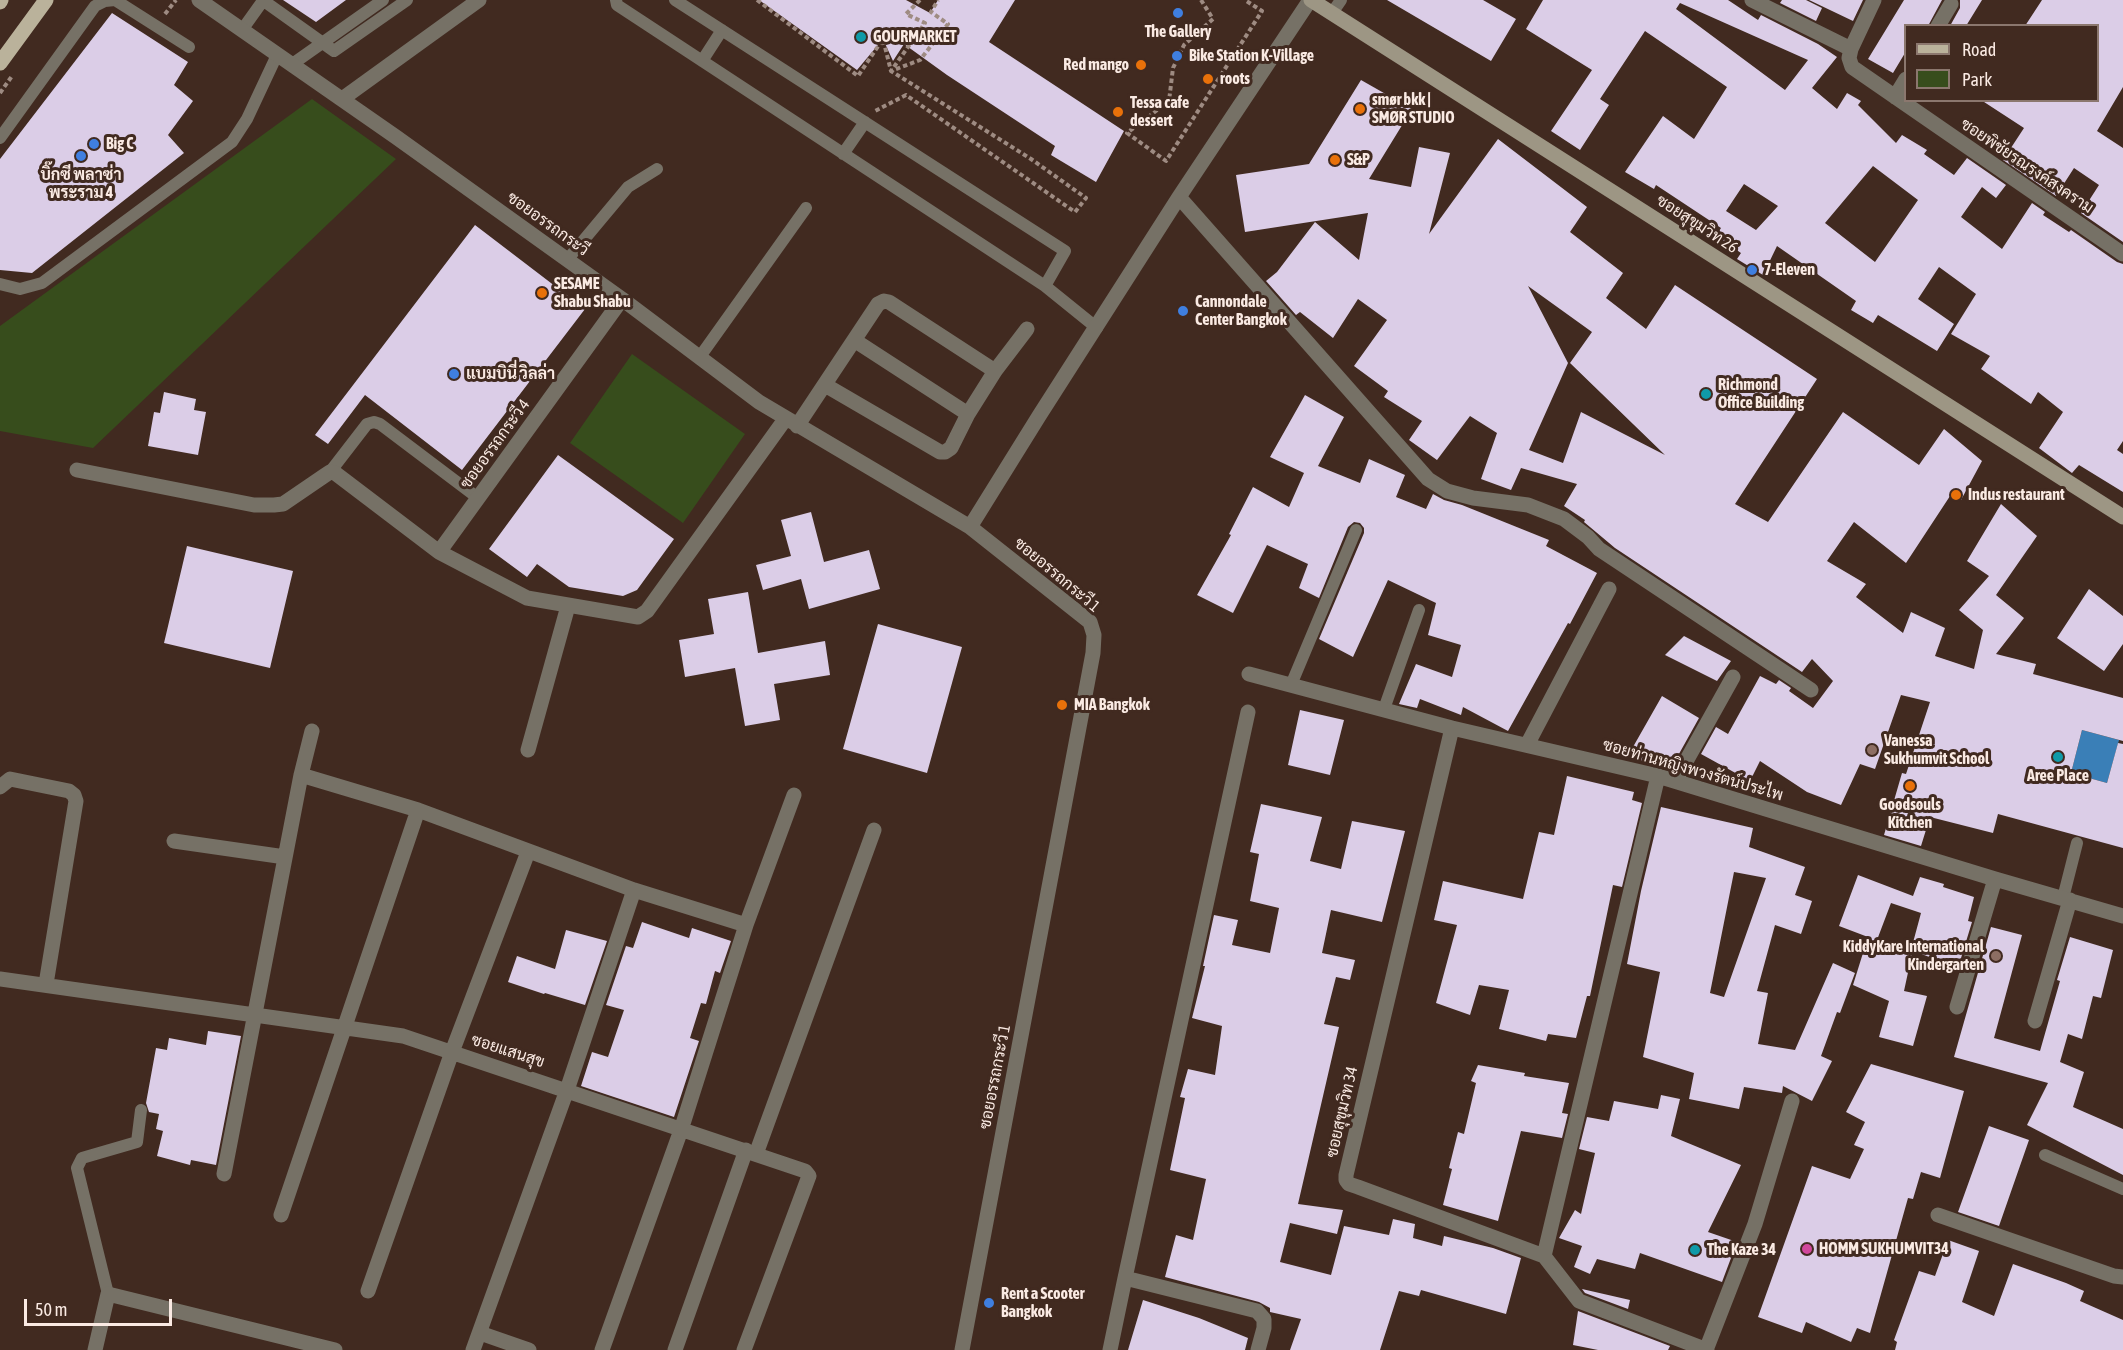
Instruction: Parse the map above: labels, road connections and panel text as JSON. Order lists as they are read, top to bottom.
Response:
{
  "streets": {
    "street": [
      "ซอยพิชัยรณรงค์สงคราม",
      "ซอยอรรถกระวี",
      "ซอยสุขุมวิท 26",
      "ซอยอรรถกระวี 4",
      "ซอยอรรถกระวี 1",
      "ซอยท่านหญิงพวงรัตน์ประไพ",
      "ซอยแสนสุข",
      "ซอยสุขุมวิท 34"
    ]
  },
  "crossings": [
    ["ซอยอรรถกระวี", "ซอยอรรถกระวี 4"],
    ["ซอยอรรถกระวี", "ซอยอรรถกระวี 1"],
    ["ซอยท่านหญิงพวงรัตน์ประไพ", "ซอยสุขุมวิท 34"]
  ],
  "places": [
    "The Gallery",
    "GOURMARKET",
    "Bike Station K-Village",
    "Red mango",
    "roots",
    "smør bkk | SMØR STUDIO",
    "Tessa cafe dessert",
    "Big C",
    "บิ๊กซี พลาซ่า พระราม 4",
    "S&P",
    "7-Eleven",
    "SESAME Shabu Shabu",
    "Cannondale Center Bangkok",
    "แบมบินี่ วิลล่า",
    "Richmond Office Building",
    "Indus restaurant",
    "MIA Bangkok",
    "Vanessa Sukhumvit School",
    "Aree Place",
    "Goodsouls Kitchen",
    "KiddyKare International Kindergarten",
    "HOMM SUKHUMVIT34",
    "The Kaze 34",
    "Rent a Scooter Bangkok"
  ],
  "legend": ["Road", "Park"],
  "scale_bar": "50 m"
}
